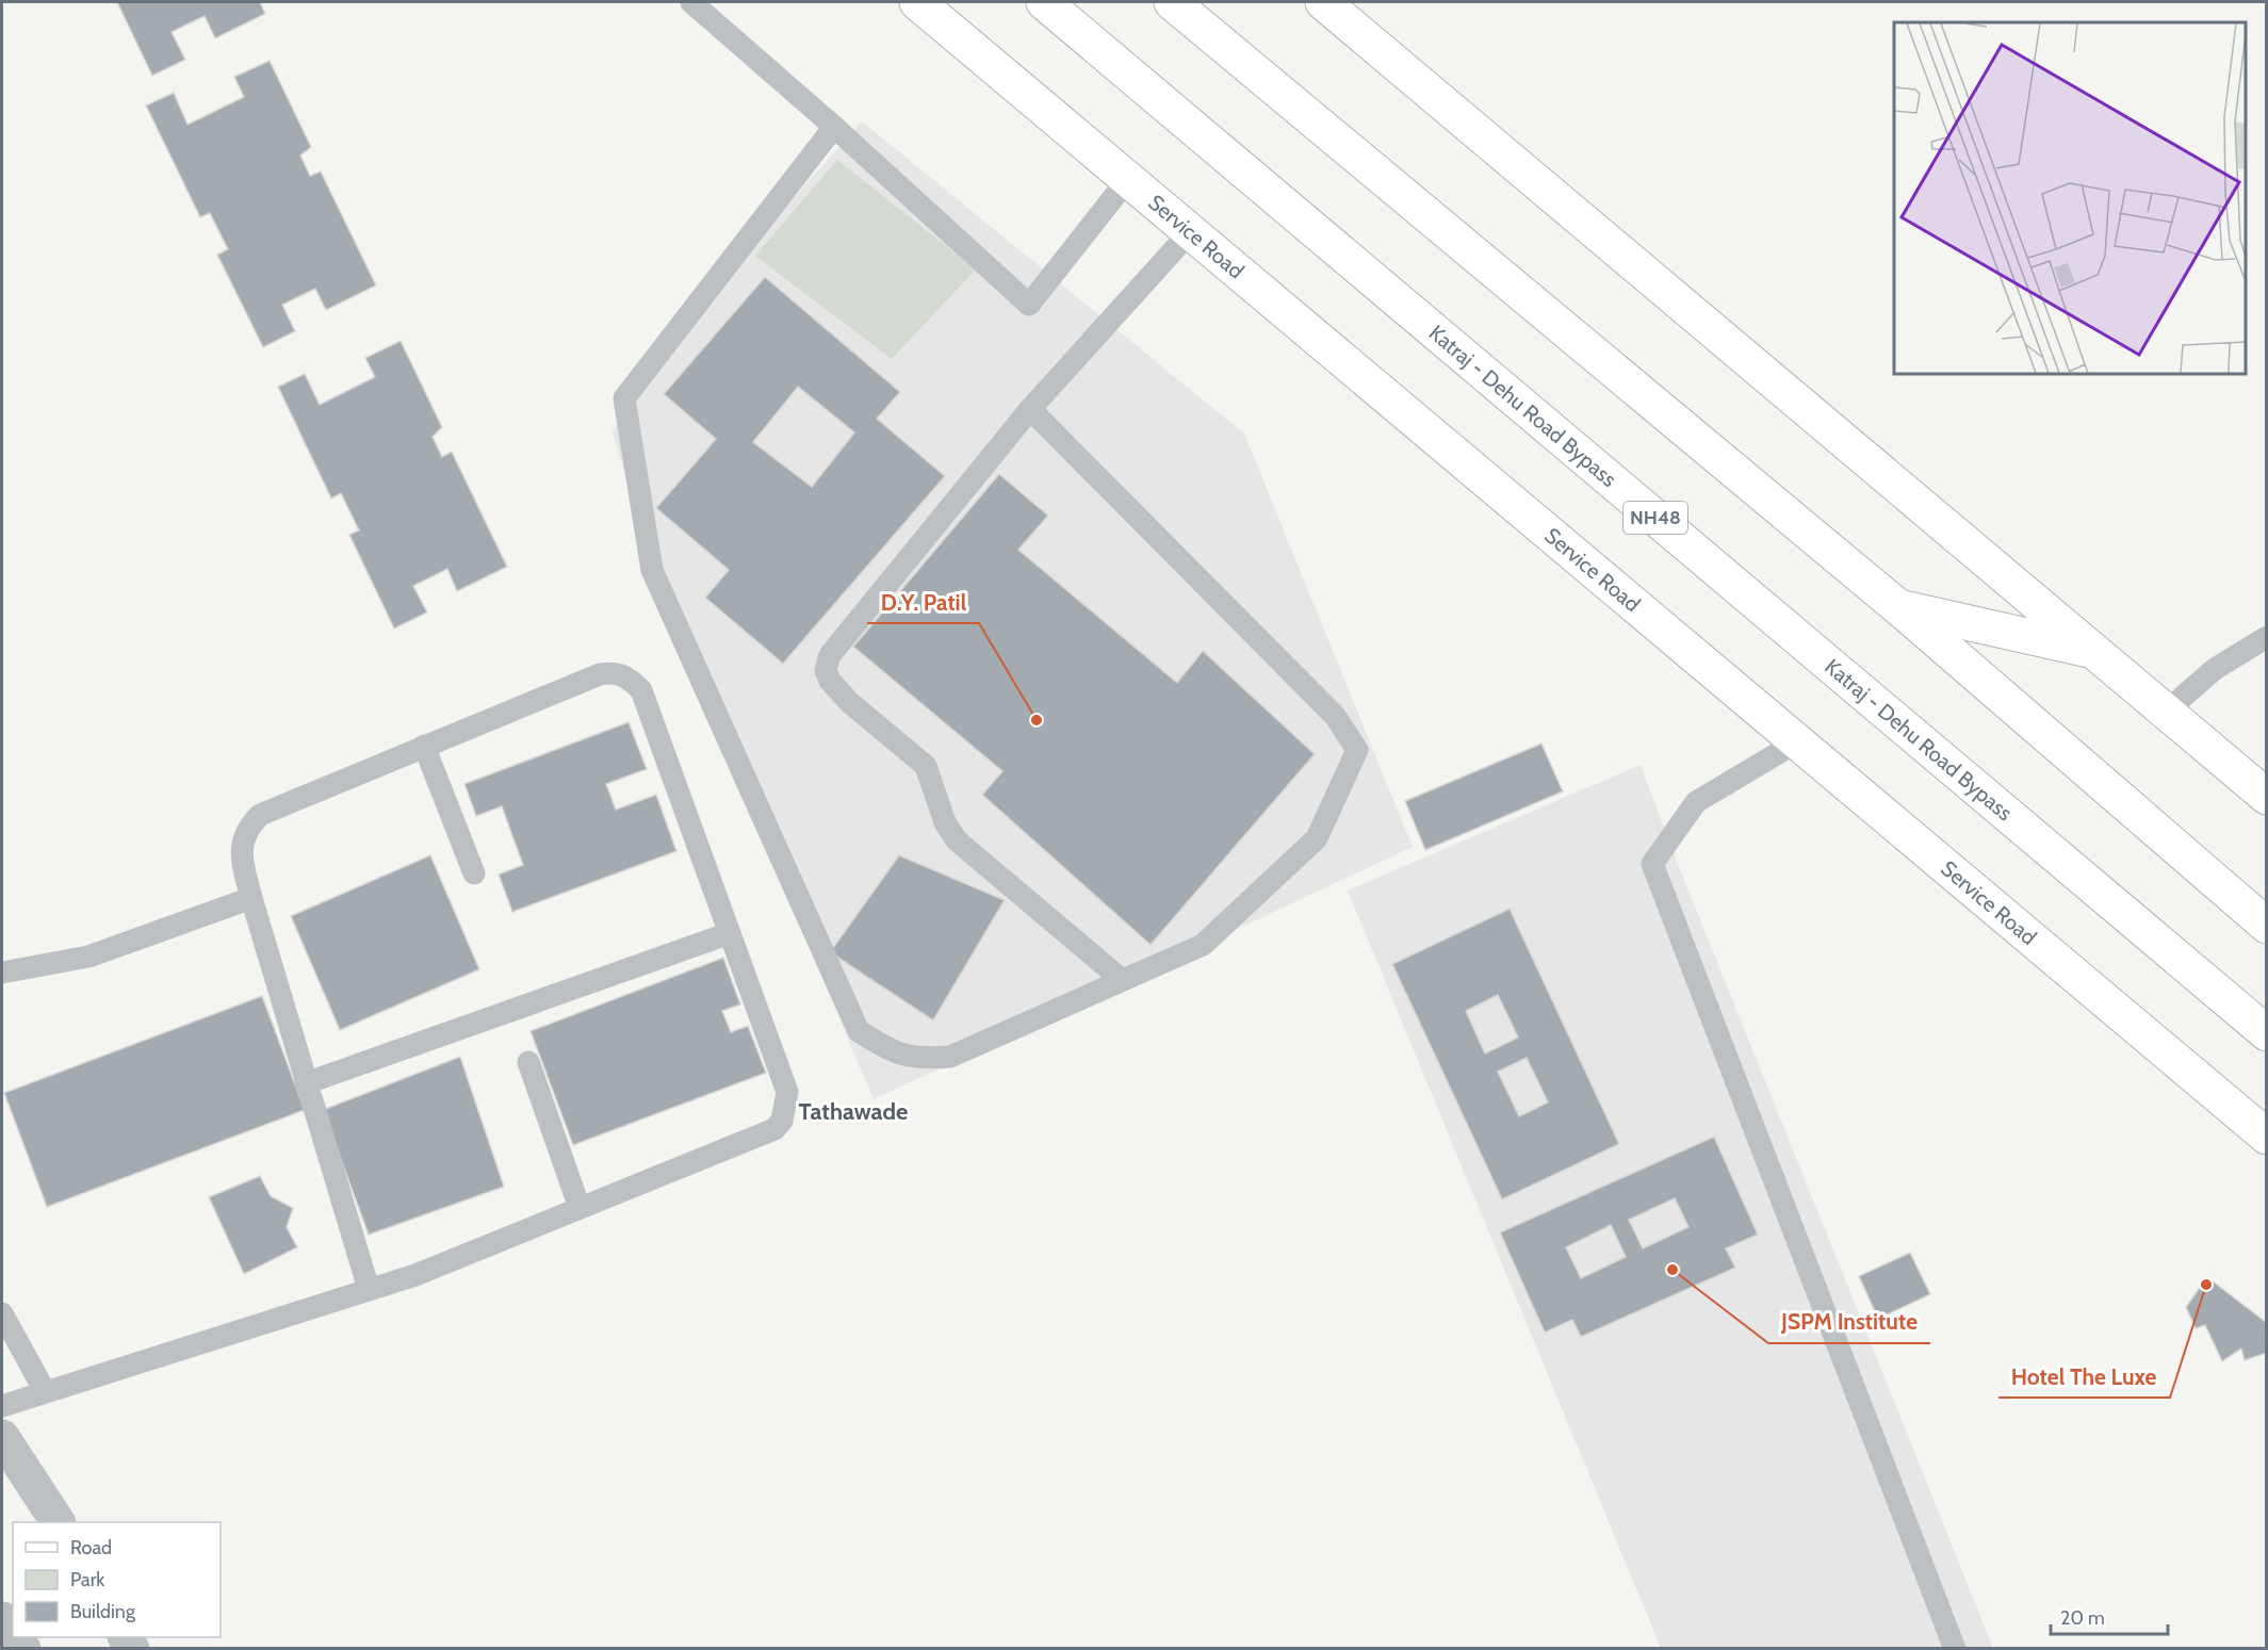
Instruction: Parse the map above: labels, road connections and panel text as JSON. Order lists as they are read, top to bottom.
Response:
{
  "streets": {
    "main road": ["Service Road", "Katraj - Dehu Road Bypass", "NH48"]
  },
  "districts": ["Tathawade"],
  "places": ["D.Y. Patil", "JSPM Institute", "Hotel The Luxe"],
  "legend": ["Road", "Park", "Building"],
  "scale_bar": "20 m"
}
